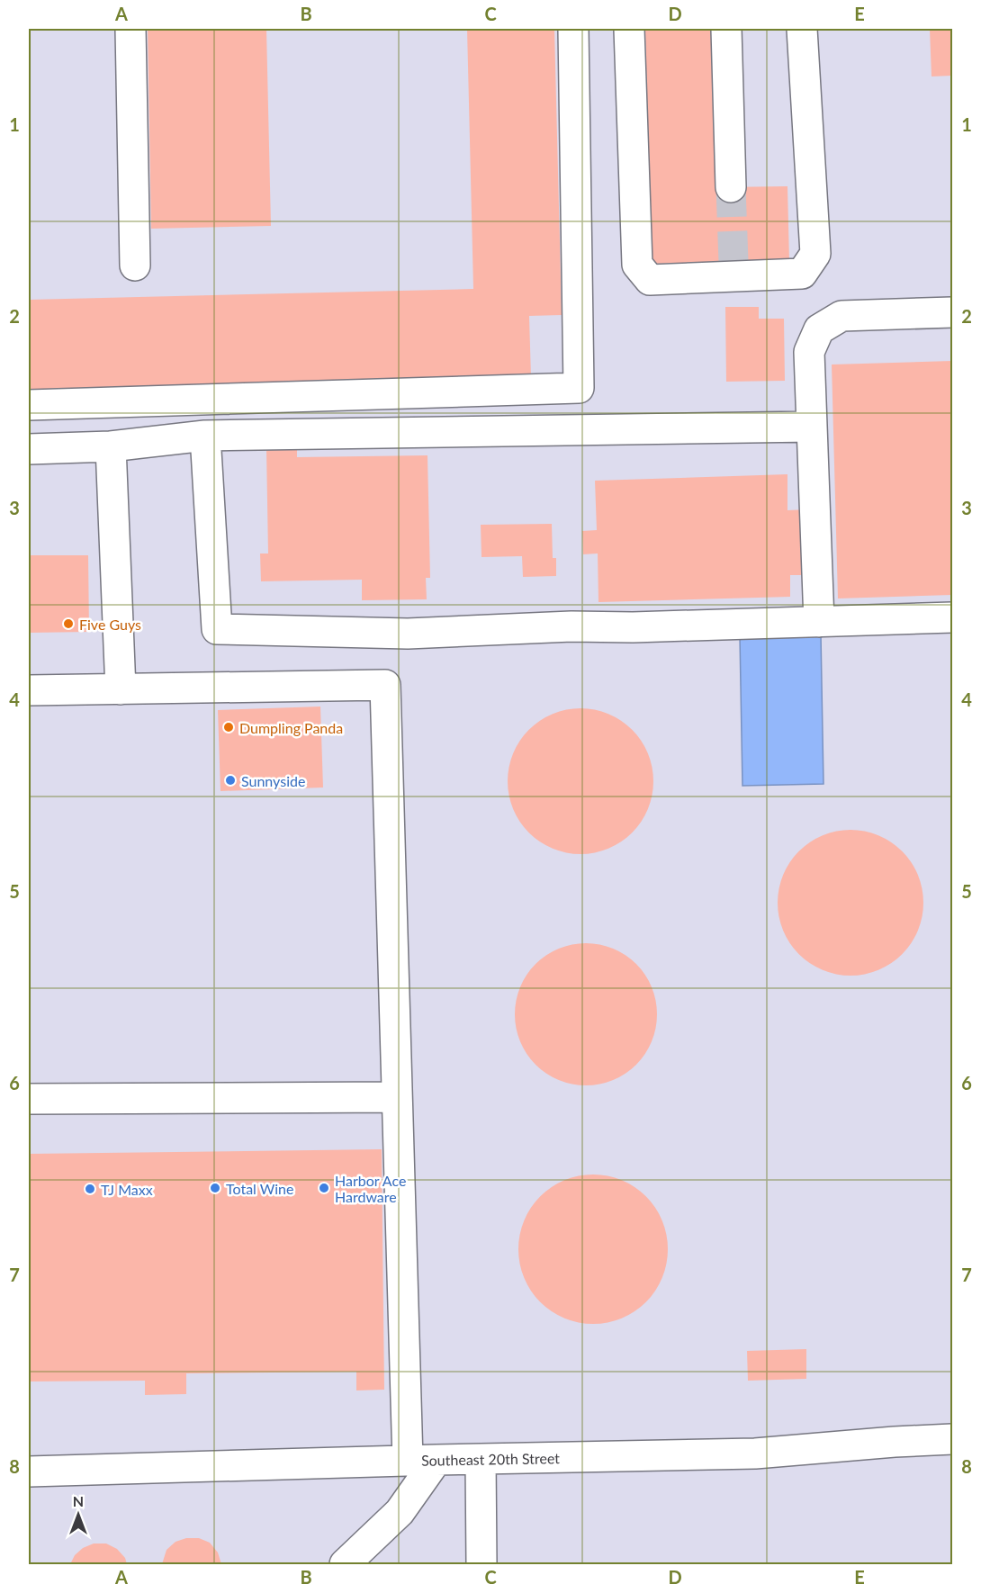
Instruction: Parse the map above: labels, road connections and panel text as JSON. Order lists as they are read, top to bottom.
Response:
{
  "streets": {
    "lane": ["Southeast 20th Street"]
  },
  "places": [
    "Five Guys",
    "Dumpling Panda",
    "Sunnyside",
    "Total Wine",
    "Harbor Ace Hardware",
    "TJ Maxx"
  ],
  "north": "top",
  "grid": {
    "columns": [
      "A",
      "B",
      "C",
      "D",
      "E"
    ],
    "rows": [
      "1",
      "2",
      "3",
      "4",
      "5",
      "6",
      "7",
      "8"
    ]
  }
}
